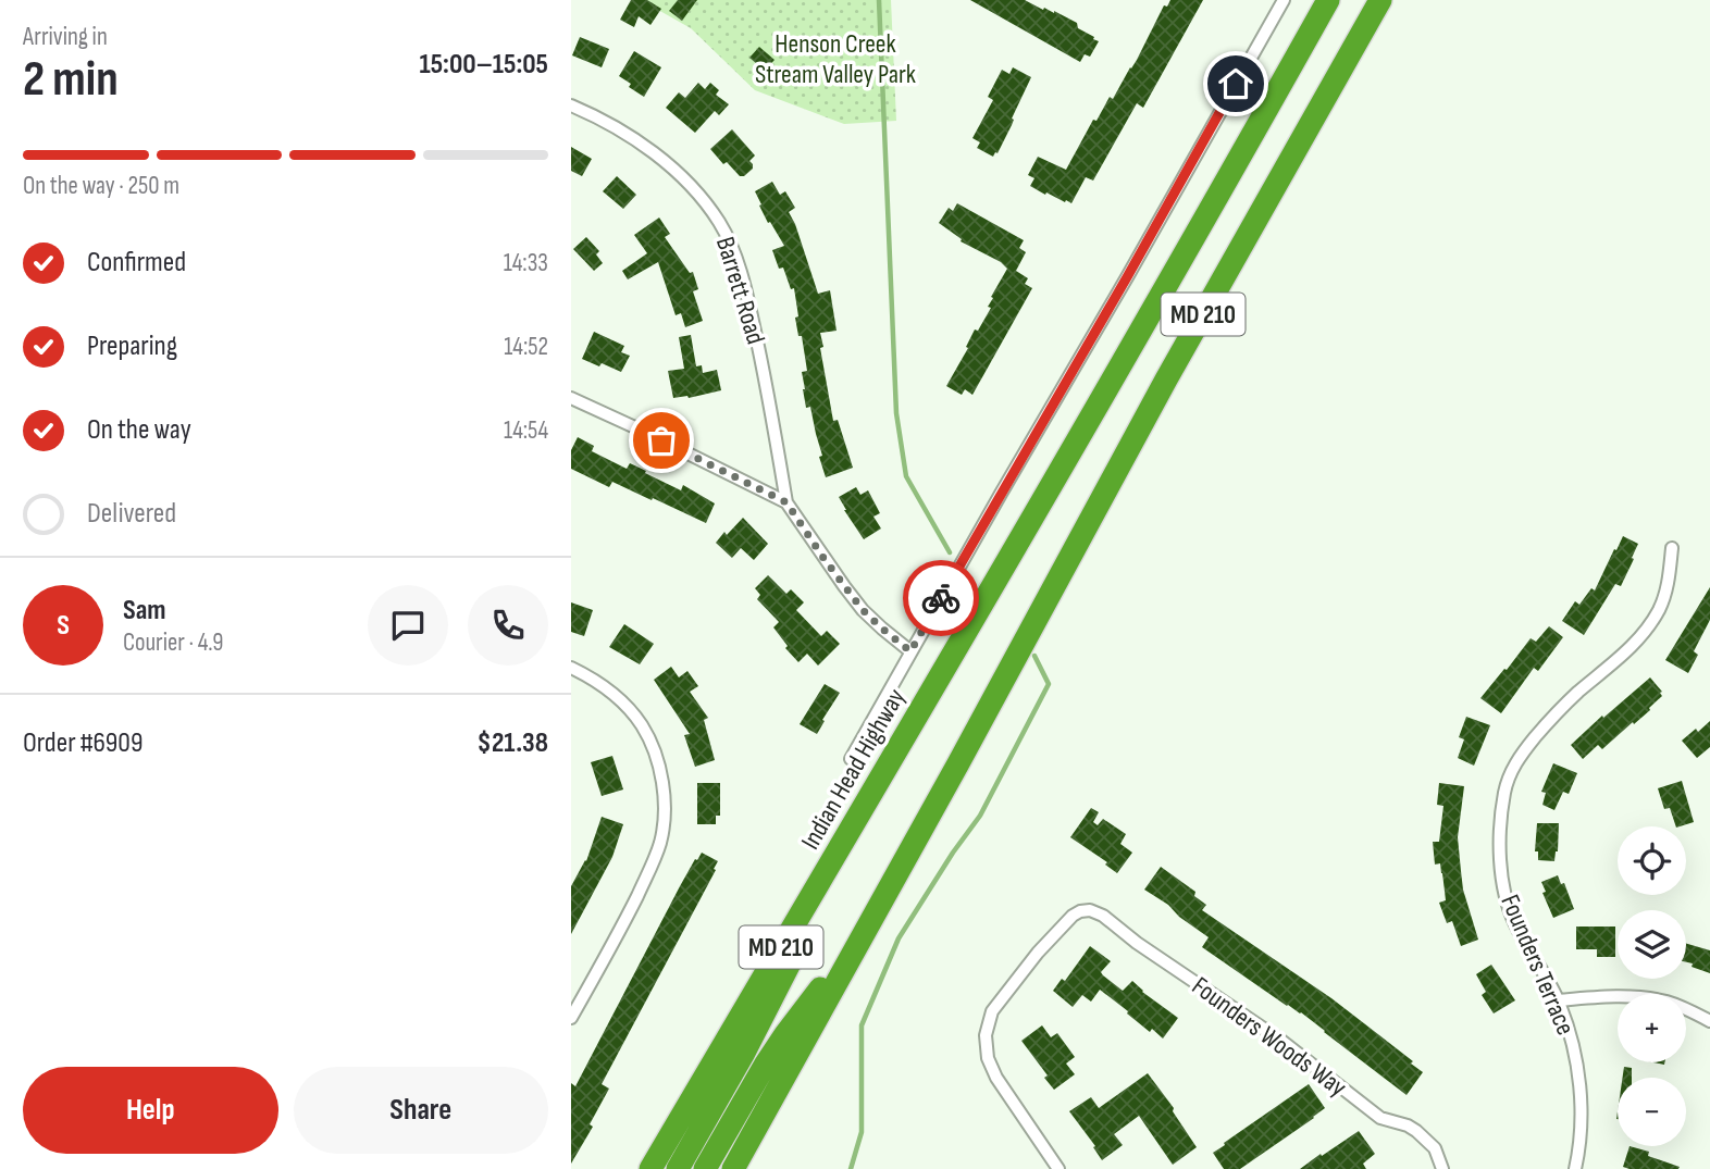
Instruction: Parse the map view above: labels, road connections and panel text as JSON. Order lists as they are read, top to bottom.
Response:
{
  "streets": {
    "highway": ["MD 210", "Indian Head Highway"],
    "street": ["Barrett Road", "Founders Terrace", "Founders Woods Way"]
  },
  "parks": ["Henson Creek Stream Valley Park"],
  "page": {
    "heading": ["2 min", "Arriving in", "15:00–15:05"],
    "panel": [
      "Sam",
      "Courier · 4.9",
      "Order #6909",
      "$21.38"
    ],
    "bar": "On the way · 250 m",
    "list": [
      ["Confirmed", "14:33"],
      ["Preparing", "14:52"],
      ["On the way", "14:54"],
      "Delivered"
    ],
    "round": "S",
    "map_buttons": ["+", "−"],
    "buttons": ["Help", "Share"]
  }
}
